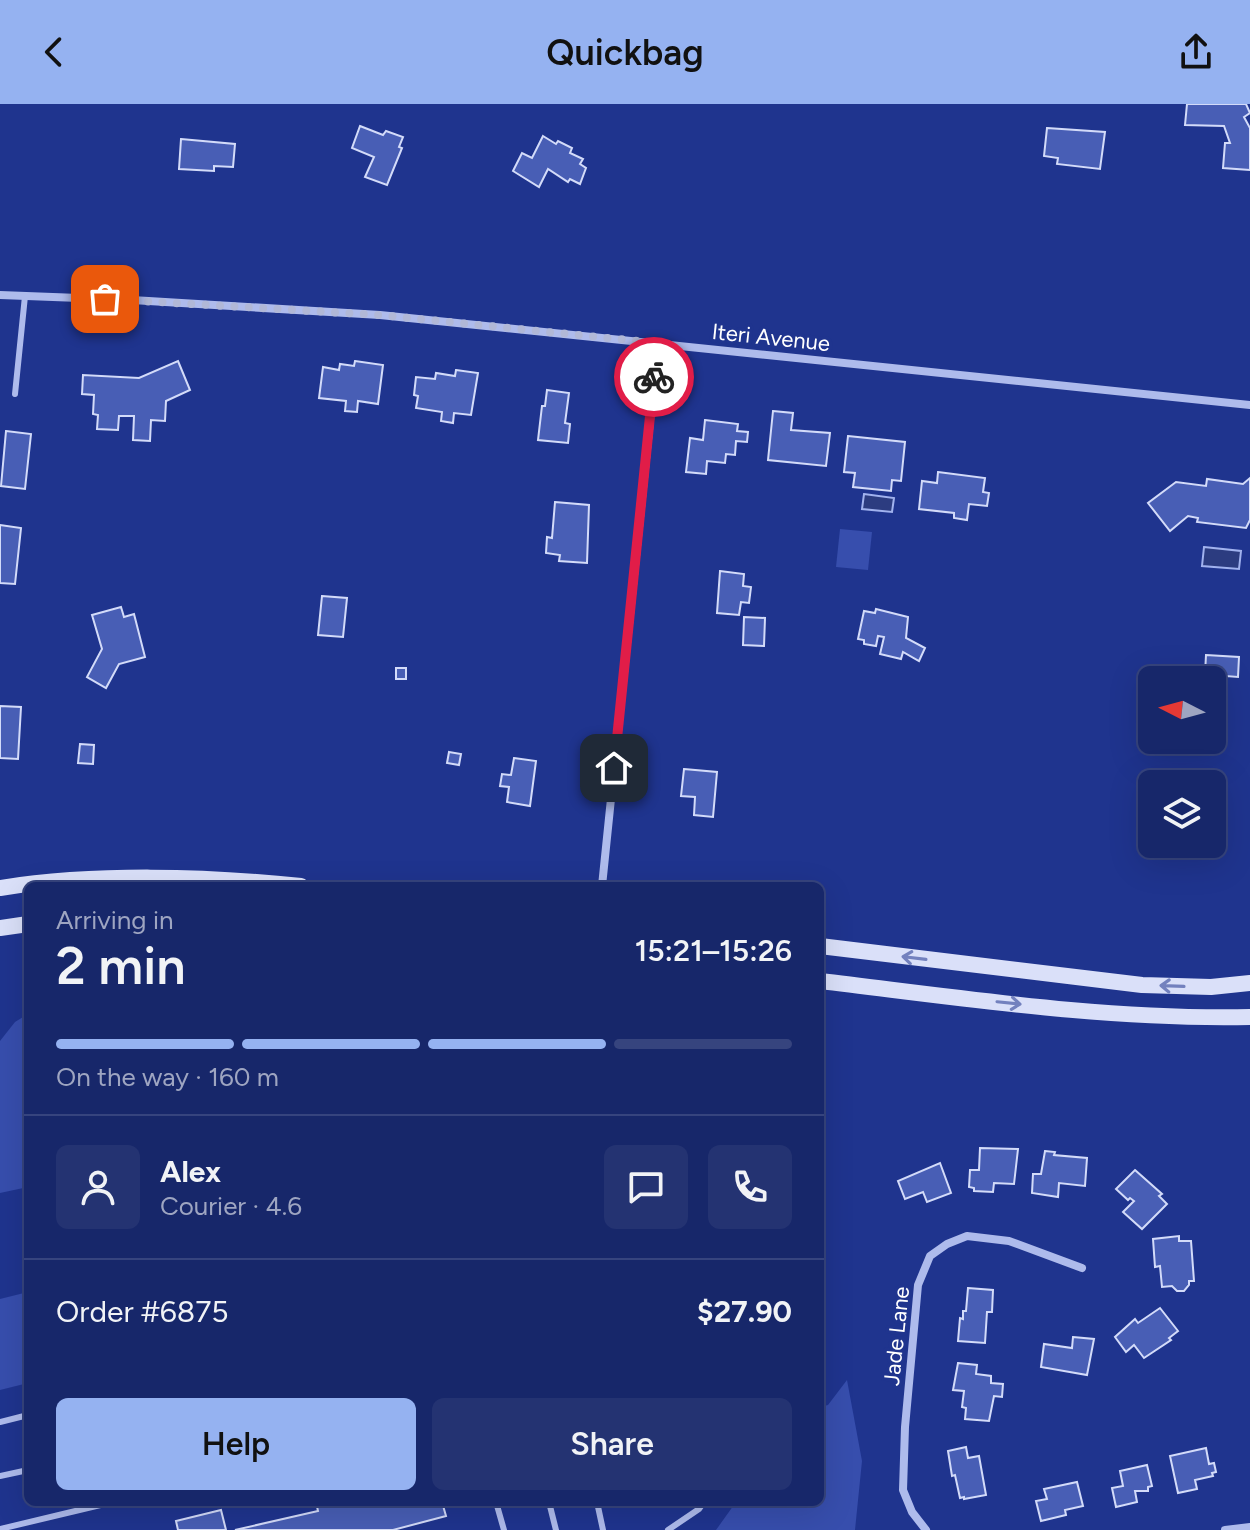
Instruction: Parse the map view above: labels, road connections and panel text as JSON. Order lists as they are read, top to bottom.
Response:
{
  "streets": {
    "street": ["Iteri Avenue", "Jade Lane"]
  },
  "north": "left",
  "page": {
    "header": "Quickbag",
    "heading": ["2 min", "Arriving in", "15:21–15:26"],
    "panel": [
      "Alex",
      "Courier · 4.6",
      "Order #6875",
      "$27.90"
    ],
    "bar": "On the way · 160 m",
    "buttons": ["Help", "Share"]
  }
}
